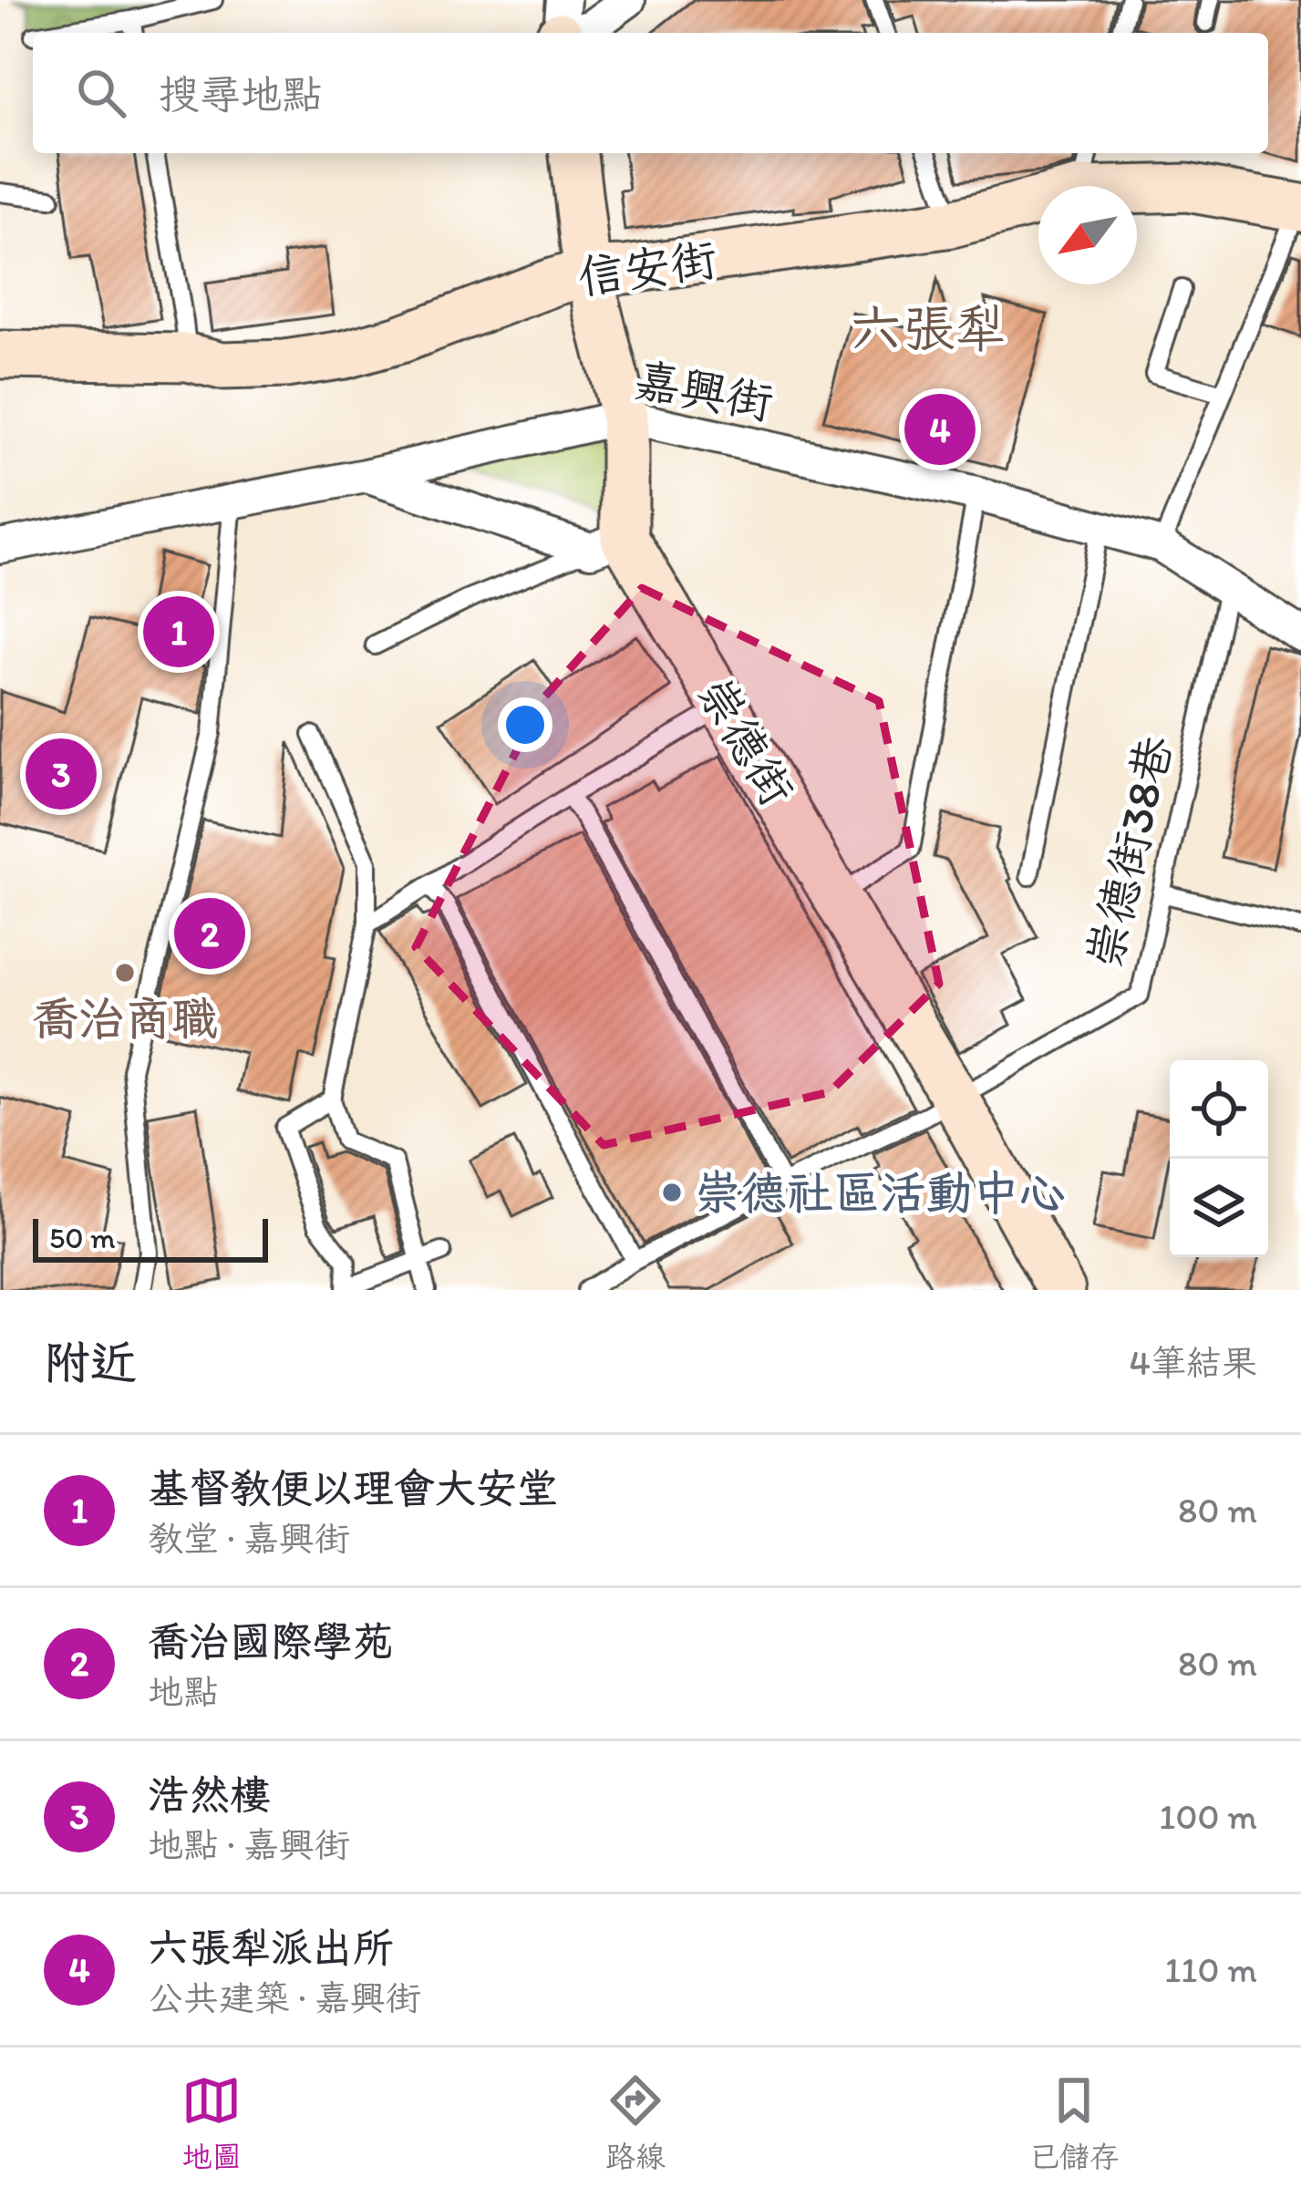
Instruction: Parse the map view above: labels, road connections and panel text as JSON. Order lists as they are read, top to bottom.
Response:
{
  "streets": {
    "street": ["信安街", "嘉興街", "崇德街"],
    "lane": ["崇德街38巷"]
  },
  "crossings": [
    ["嘉興街", "崇德街38巷"],
    ["崇德街", "崇德街38巷"]
  ],
  "districts": ["六張犁"],
  "places": ["喬治商職", "崇德社區活動中心"],
  "scale_bar": "50 m",
  "north": "bottom left",
  "page": {
    "search": "搜尋地點",
    "pins": [
      "4",
      "1",
      "3",
      "2"
    ],
    "scale": "50 m",
    "heading": ["附近", "4筆結果"],
    "list": [
      {
        "mark": "1",
        "name": "基督教便以理會大安堂",
        "note": "教堂 · 嘉興街",
        "value": "80 m"
      },
      {
        "mark": "2",
        "name": "喬治國際學苑",
        "note": "地點",
        "value": "80 m"
      },
      {
        "mark": "3",
        "name": "浩然樓",
        "note": "地點 · 嘉興街",
        "value": "100 m"
      },
      {
        "mark": "4",
        "name": "六張犁派出所",
        "note": "公共建築 · 嘉興街",
        "value": "110 m"
      }
    ],
    "nav": ["地圖", "路線", "已儲存"]
  }
}
